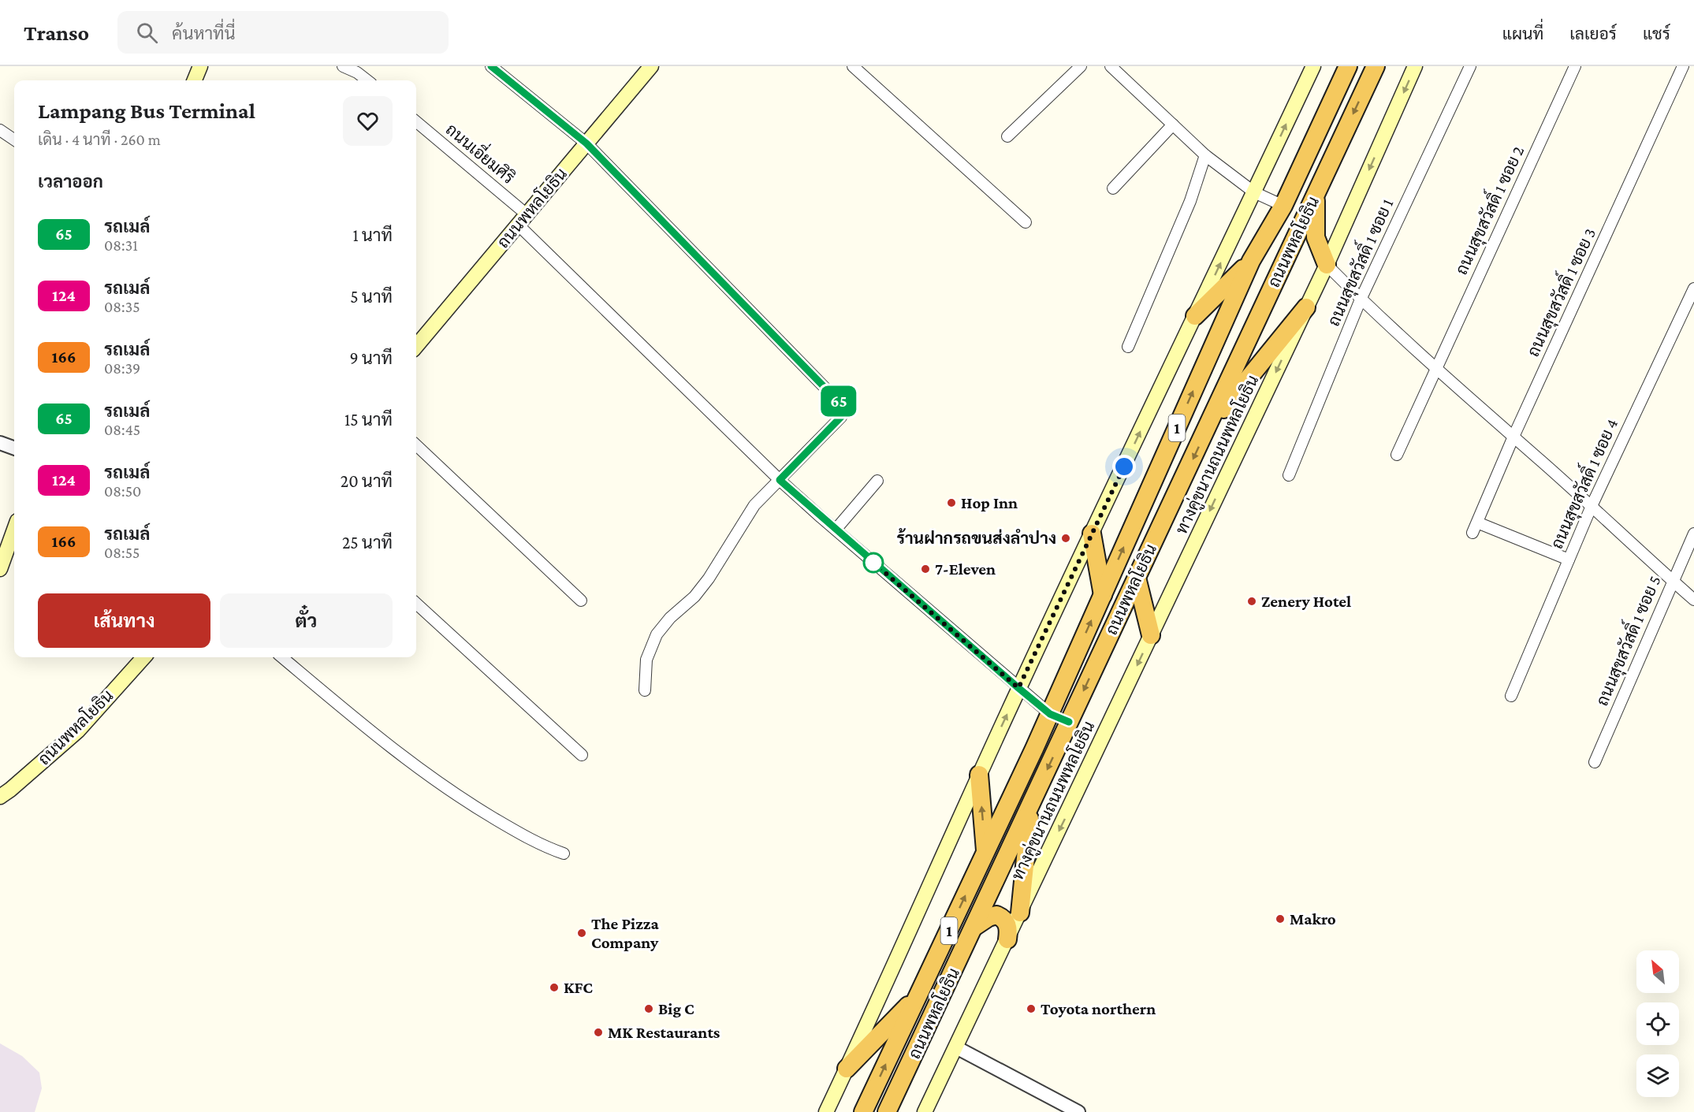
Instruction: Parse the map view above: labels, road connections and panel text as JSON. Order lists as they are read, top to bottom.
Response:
{
  "streets": {
    "highway": ["ถนนพหลโยธิน", "1"],
    "main road": ["ทางคู่ขนานถนนพหลโยธิน"],
    "street": [
      "ถนนเอี่ยมศิริ",
      "ถนนสุขสวัสดิ์ 1 ซอย 2",
      "ถนนสุขสวัสดิ์ 1 ซอย 1",
      "ถนนสุขสวัสดิ์ 1 ซอย 3",
      "ถนนสุขสวัสดิ์ 1 ซอย 4",
      "ถนนสุขสวัสดิ์ 1 ซอย 5"
    ]
  },
  "crossings": [
    ["ถนนเอี่ยมศิริ", "ถนนพหลโยธิน"],
    ["ถนนเอี่ยมศิริ", "1"]
  ],
  "places": [
    "Hop Inn",
    "ร้านฝากรถขนส่งลำปาง",
    "7-Eleven",
    "Zenery Hotel",
    "Makro",
    "The Pizza Company",
    "KFC",
    "Big C",
    "Toyota northern",
    "MK Restaurants"
  ],
  "lines": ["bus line 65"],
  "north": "top left",
  "page": {
    "header": "Transo",
    "search": "ค้นหาที่นี่",
    "nav": ["แผนที่", "เลเยอร์", "แชร์"],
    "on_map": "65",
    "heading": [
      ["Lampang Bus Terminal", "เดิน · 4 นาที · 260 m"],
      "เวลาออก"
    ],
    "list": [
      {
        "mark": "65",
        "name": "รถเมล์",
        "note": "08:31",
        "value": "1 นาที"
      },
      {
        "mark": "124",
        "name": "รถเมล์",
        "note": "08:35",
        "value": "5 นาที"
      },
      {
        "mark": "166",
        "name": "รถเมล์",
        "note": "08:39",
        "value": "9 นาที"
      },
      {
        "mark": "65",
        "name": "รถเมล์",
        "note": "08:45",
        "value": "15 นาที"
      },
      {
        "mark": "124",
        "name": "รถเมล์",
        "note": "08:50",
        "value": "20 นาที"
      },
      {
        "mark": "166",
        "name": "รถเมล์",
        "note": "08:55",
        "value": "25 นาที"
      }
    ],
    "buttons": ["เส้นทาง", "ตั๋ว"]
  }
}
